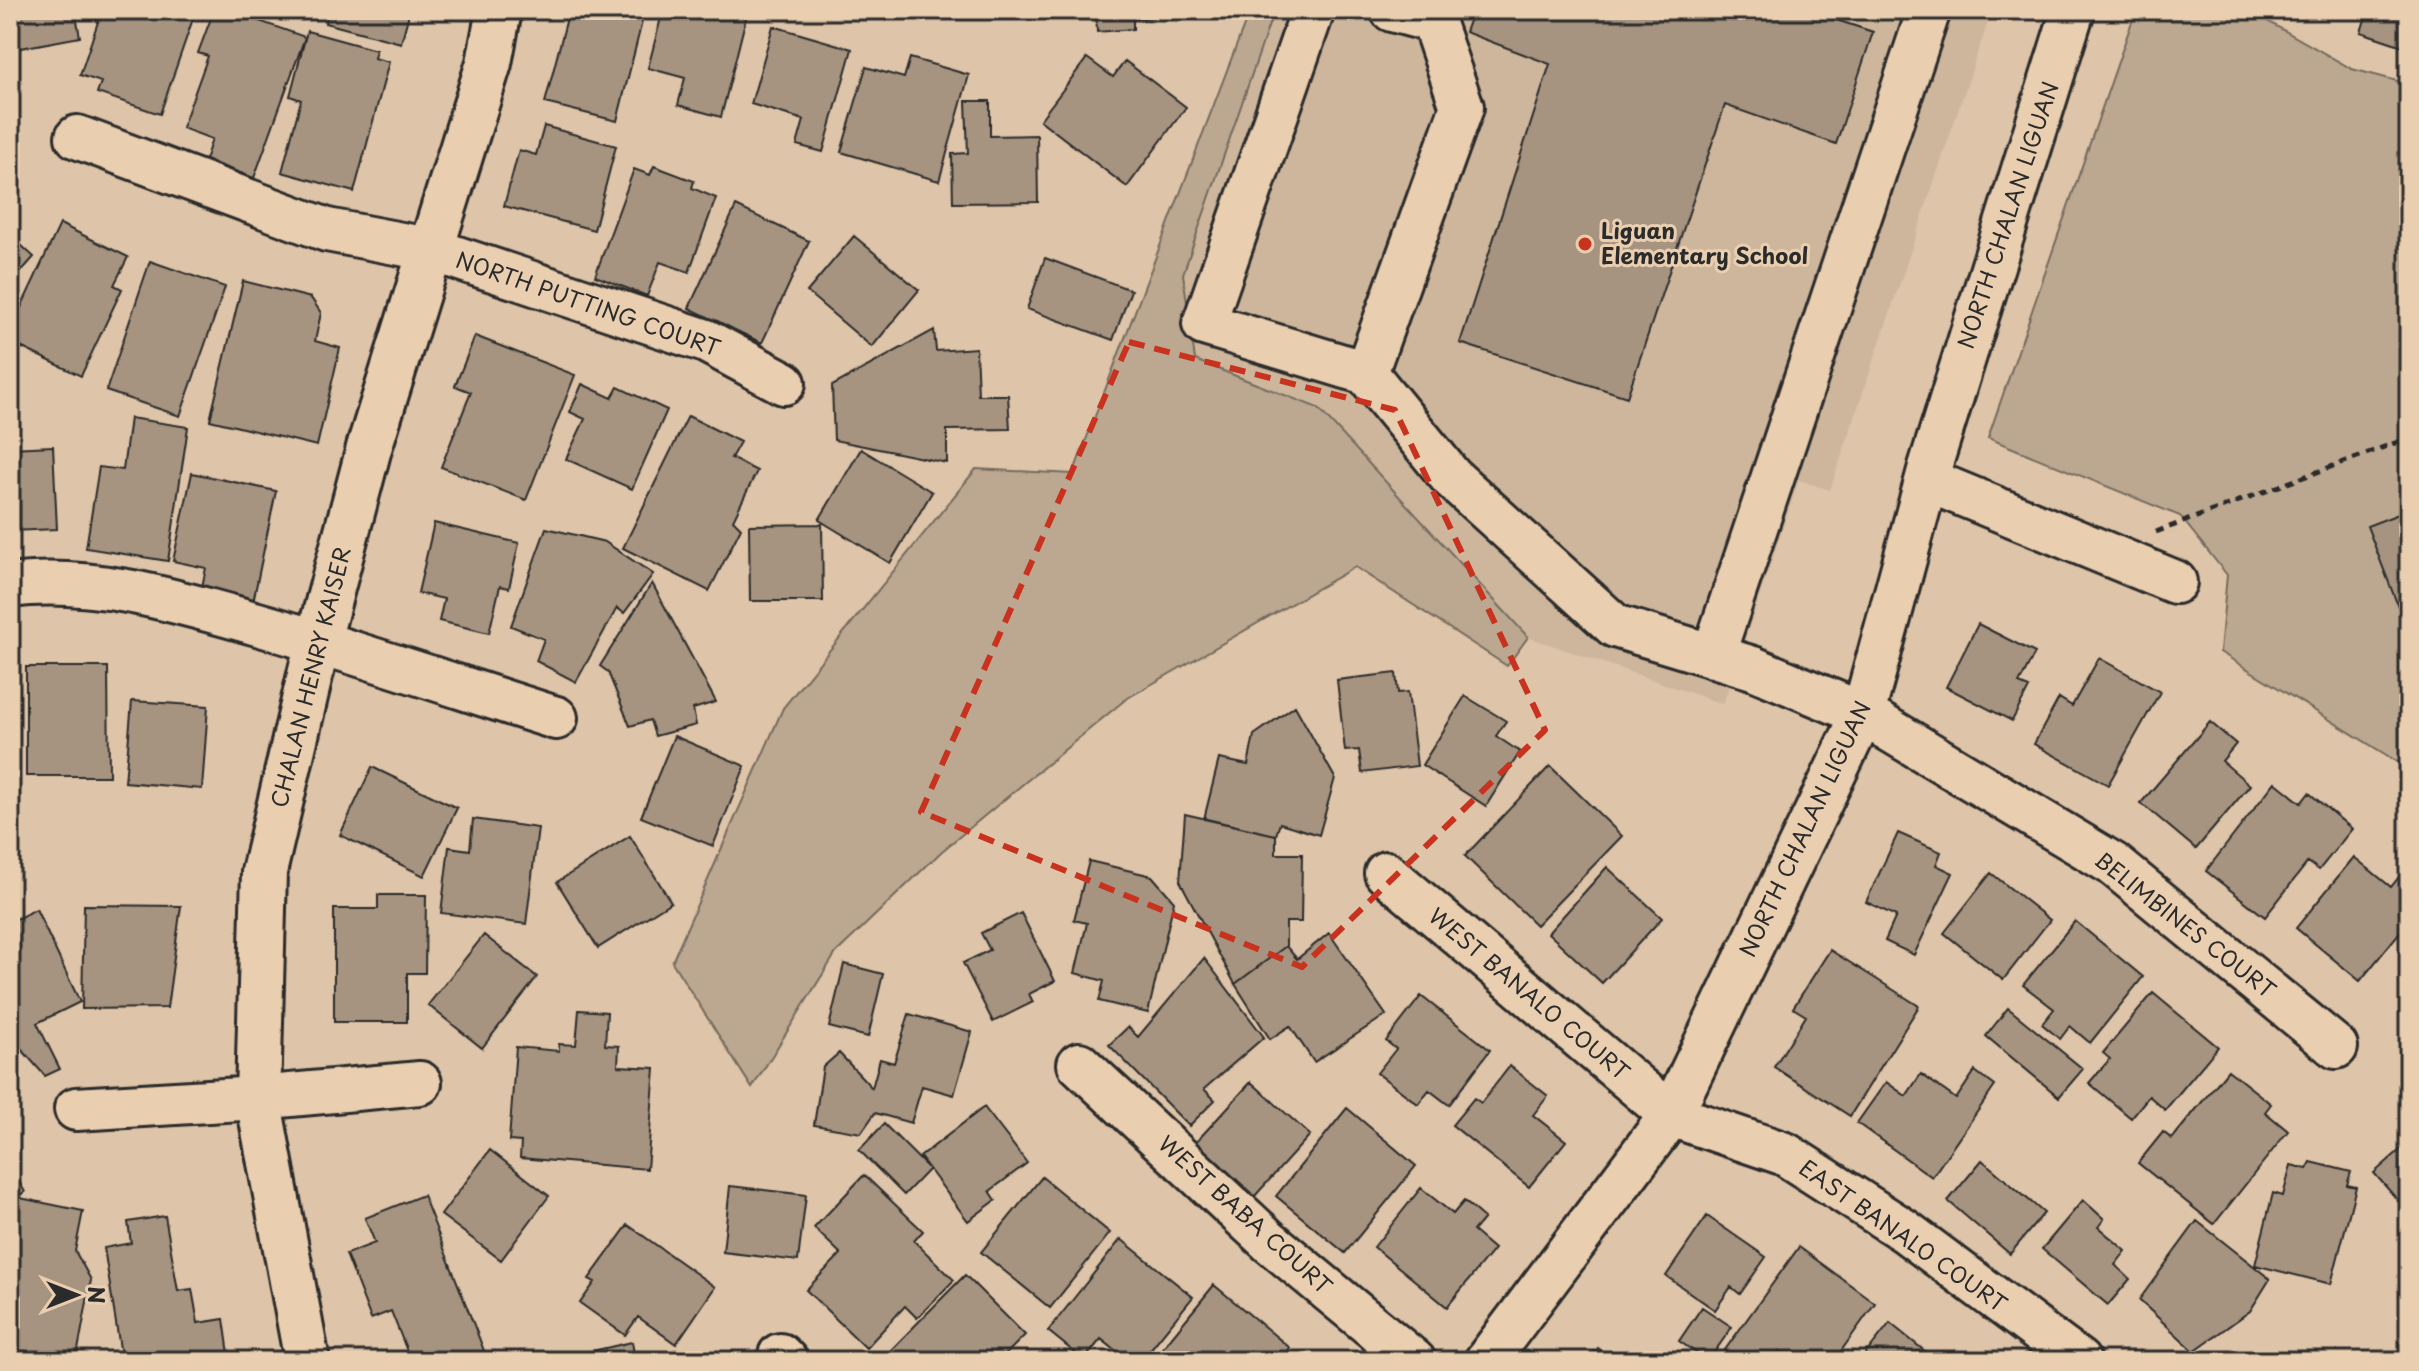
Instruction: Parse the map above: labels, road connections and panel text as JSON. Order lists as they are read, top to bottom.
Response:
{
  "streets": {
    "street": [
      "NORTH CHALAN LIGUAN",
      "NORTH PUTTING COURT",
      "CHALAN HENRY KAISER",
      "BELIMBINES COURT",
      "WEST BANALO COURT",
      "WEST BABA COURT",
      "EAST BANALO COURT"
    ]
  },
  "crossings": [
    ["NORTH CHALAN LIGUAN", "BELIMBINES COURT"],
    ["NORTH CHALAN LIGUAN", "WEST BANALO COURT"],
    ["NORTH CHALAN LIGUAN", "EAST BANALO COURT"],
    ["NORTH PUTTING COURT", "CHALAN HENRY KAISER"],
    ["WEST BANALO COURT", "EAST BANALO COURT"]
  ],
  "places": ["Liguan Elementary School"],
  "north": "right"
}
